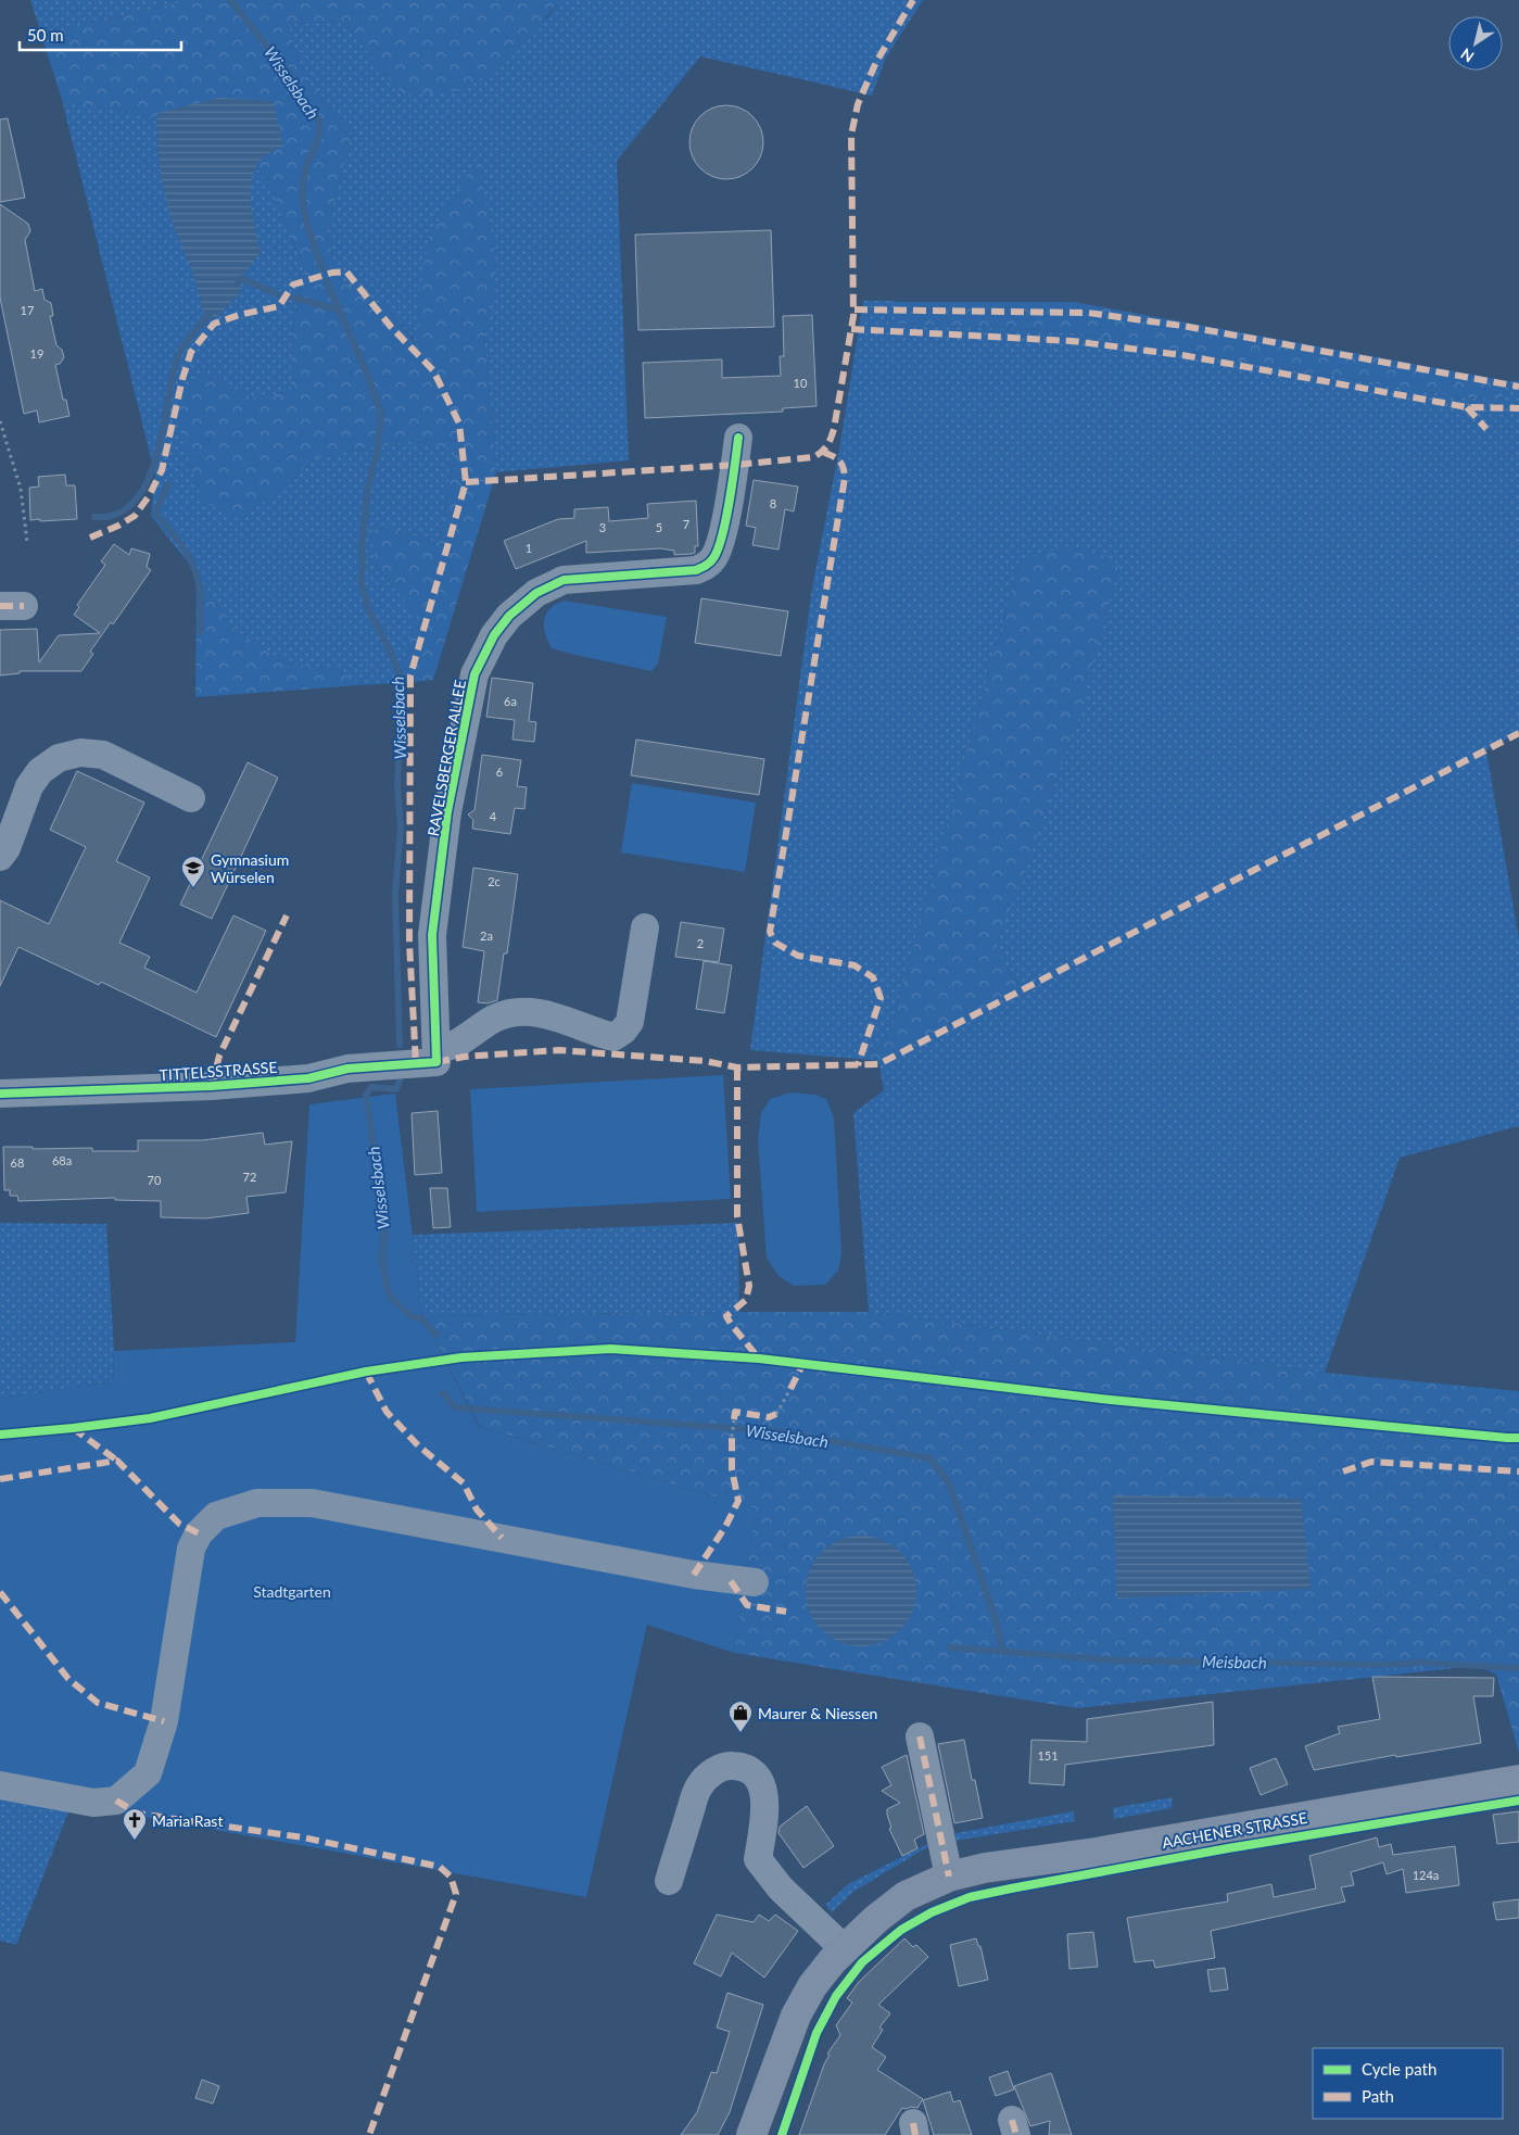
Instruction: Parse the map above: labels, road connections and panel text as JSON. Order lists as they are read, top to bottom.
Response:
{
  "streets": {
    "main road": ["AACHENER STRASSE"],
    "street": ["RAVELSBERGER ALLEE", "TITTELSSTRASSE"]
  },
  "crossings": [
    ["RAVELSBERGER ALLEE", "TITTELSSTRASSE"]
  ],
  "water": ["Wisselsbach", "Meisbach"],
  "parks": ["Stadtgarten"],
  "places": {
    "school or university": ["Gymnasium Würselen"],
    "shop": ["Maurer & Niessen"],
    "church": ["Maria Rast"]
  },
  "house_numbers": [
    "17",
    "19",
    "10",
    "8",
    "7",
    "3",
    "5",
    "1",
    "6a",
    "6",
    "4",
    "2c",
    "2a",
    "2",
    "68a",
    "68",
    "72",
    "70",
    "151",
    "124a"
  ],
  "legend": ["Cycle path", "Path"],
  "scale_bar": "50 m",
  "north": "bottom left"
}
